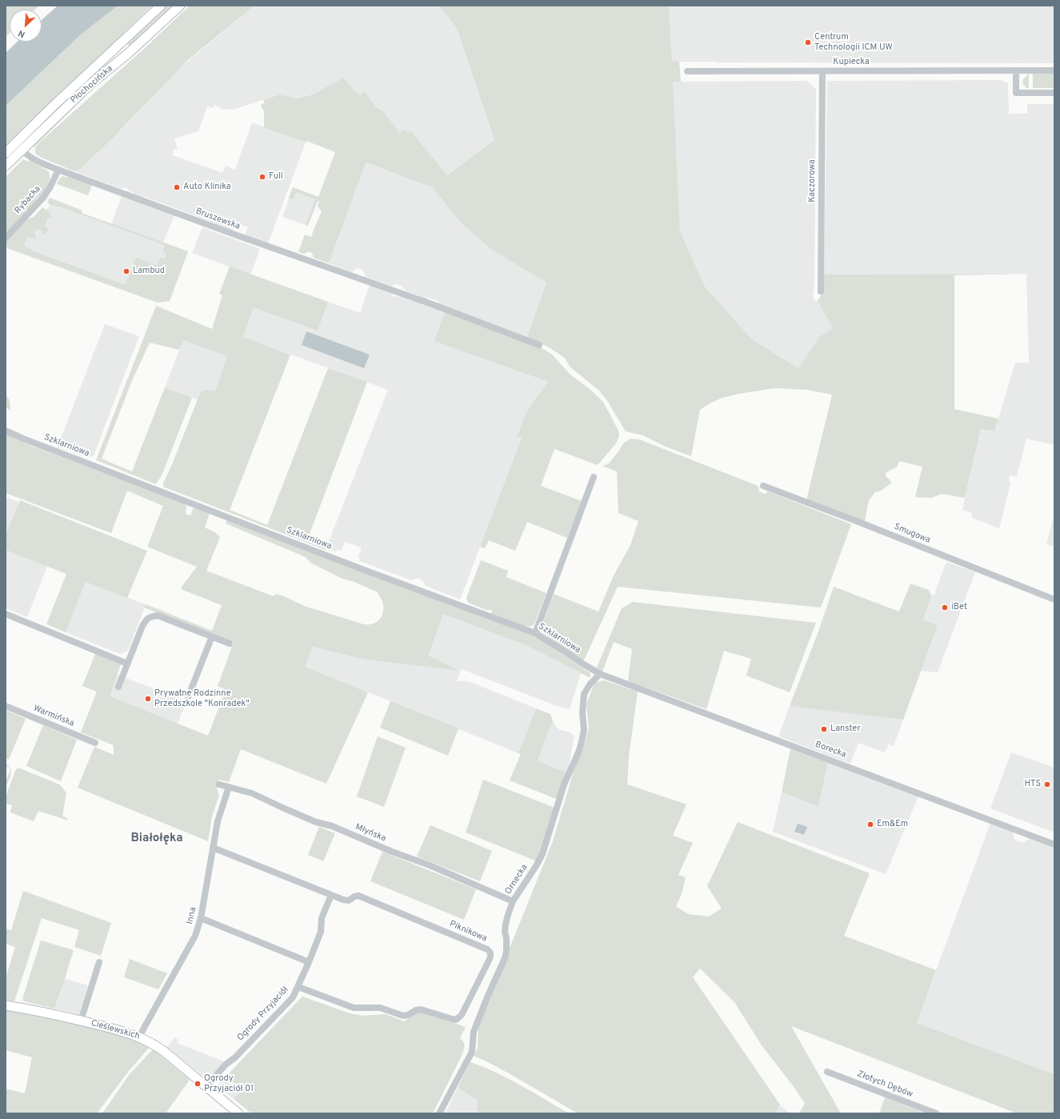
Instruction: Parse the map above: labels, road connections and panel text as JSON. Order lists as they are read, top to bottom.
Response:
{
  "streets": {
    "main road": ["Płochocińska", "Cieślewskich"],
    "street": [
      "Kupiecka",
      "Kaczorowa",
      "Rybacka",
      "Bruszewska",
      "Szklarniowa",
      "Smugowa",
      "Warmińska",
      "Borecka",
      "Młyńska",
      "Ornecka",
      "Inna",
      "Piknikowa",
      "Ogrody Przyjaciół",
      "Złotych Dębów"
    ]
  },
  "crossings": [
    ["Kupiecka", "Kaczorowa"],
    ["Płochocińska", "Bruszewska"],
    ["Rybacka", "Bruszewska"],
    ["Szklarniowa", "Borecka"],
    ["Szklarniowa", "Ornecka"],
    ["Borecka", "Ornecka"],
    ["Młyńska", "Ornecka"],
    ["Młyńska", "Inna"],
    ["Inna", "Piknikowa"],
    ["Inna", "Cieślewskich"],
    ["Piknikowa", "Ogrody Przyjaciół"],
    ["Ogrody Przyjaciół", "Cieślewskich"]
  ],
  "districts": ["Białołęka"],
  "places": [
    "Centrum Technologii ICM UW",
    "Full",
    "Auto Klinika",
    "Lambud",
    "iBet",
    "Prywatne Rodzinne Przedszkole \"Konradek\"",
    "Lanster",
    "HTS",
    "Em&Em",
    "Ogrody Przyjaciół 01"
  ],
  "north": "bottom left"
}
